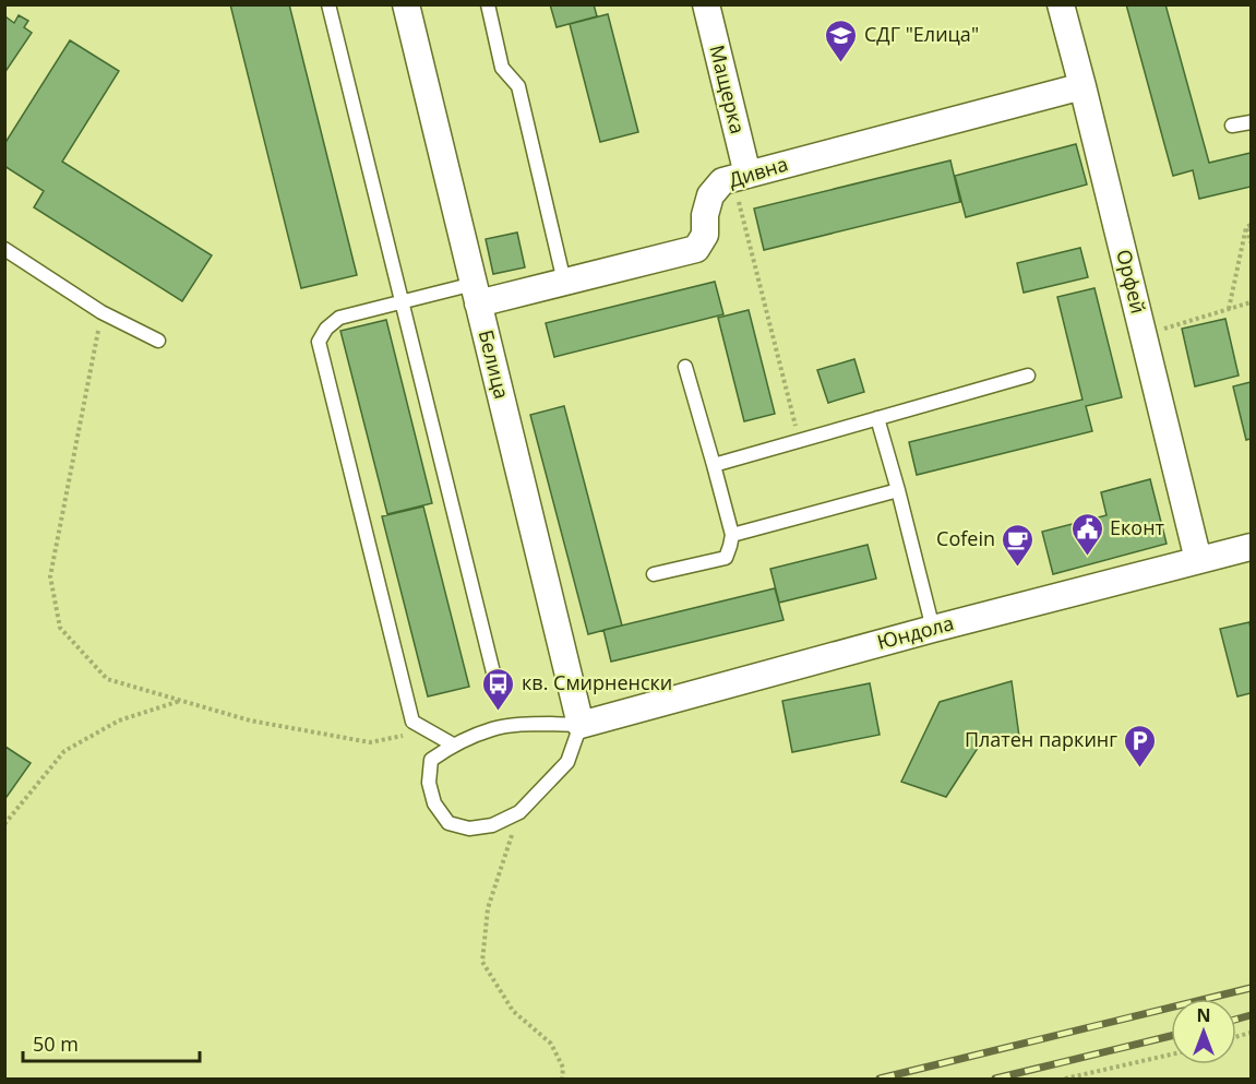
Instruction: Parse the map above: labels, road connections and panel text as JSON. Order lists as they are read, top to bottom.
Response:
{
  "streets": {
    "street": [
      "Мащерка",
      "Дивна",
      "Орфей",
      "Белица",
      "Юндола"
    ]
  },
  "crossings": [
    ["Мащерка", "Дивна"],
    ["Дивна", "Орфей"],
    ["Дивна", "Белица"],
    ["Орфей", "Юндола"],
    ["Белица", "Юндола"]
  ],
  "places": {
    "school or university": ["СДГ \"Елица\""],
    "public building": ["Еконт"],
    "cafe": ["Cofein"],
    "bus stop": ["кв. Смирненски"],
    "parking": ["Платен паркинг"]
  },
  "scale_bar": "50 m",
  "north": "top"
}
